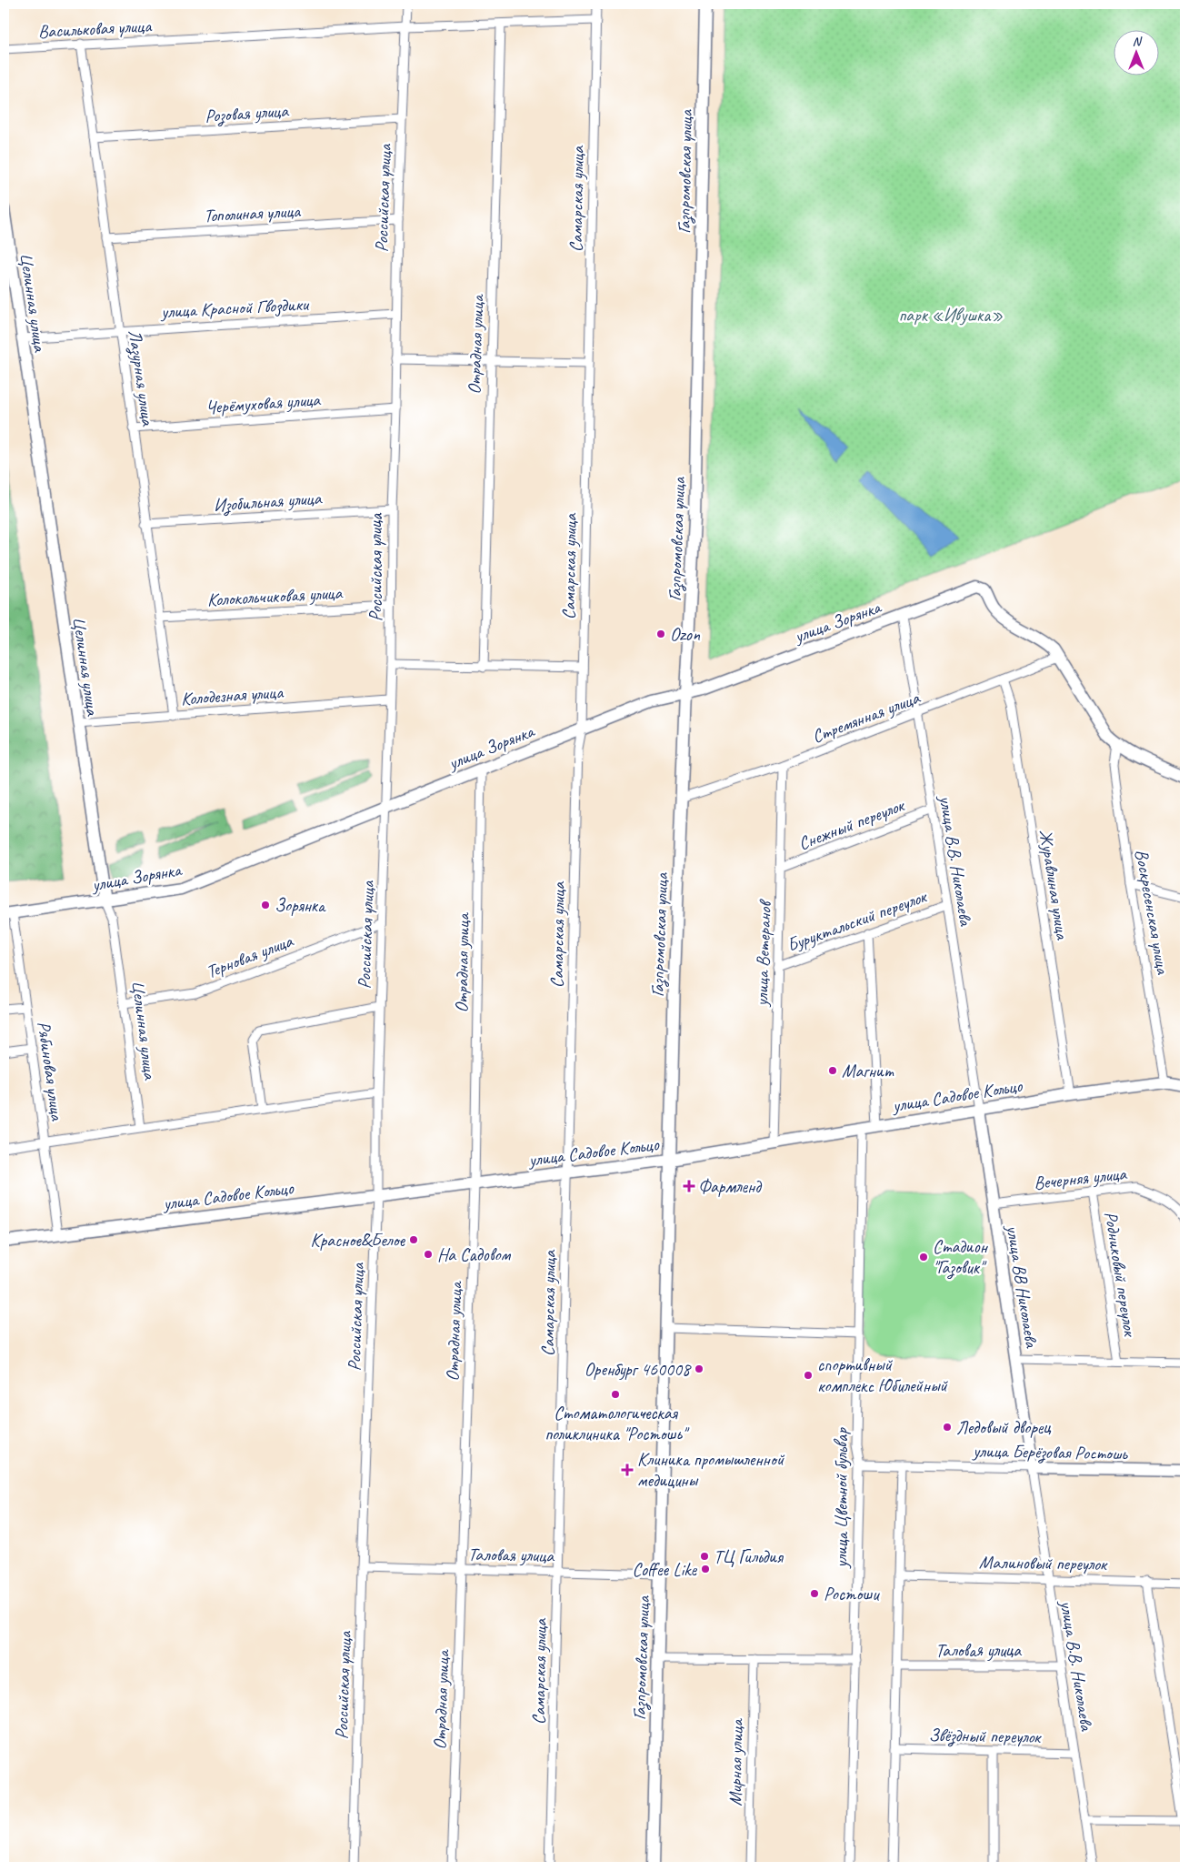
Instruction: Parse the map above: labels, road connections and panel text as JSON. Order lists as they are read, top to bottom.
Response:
{
  "streets": {
    "street": [
      "Васильковая улица",
      "Розовая улица",
      "Газпромовская улица",
      "Российская улица",
      "Самарская улица",
      "Тополиная улица",
      "Целинная улица",
      "улица Красной Гвоздики",
      "Отрадная улица",
      "Лазурная улица",
      "Черёмуховая улица",
      "Изобильная улица",
      "Колокольчиковая улица",
      "улица Зорянка",
      "Колодезная улица",
      "Стремянная улица",
      "Снежный переулок",
      "улица В.В. Николаева",
      "Журавлиная улица",
      "Воскресенская улица",
      "Буруктальский переулок",
      "улица Ветеранов",
      "Терновая улица",
      "Рябиновая улица",
      "улица Садовое Кольцо",
      "Вечерняя улица",
      "Родниковый переулок",
      "улица ВВ Николаева",
      "улица Берёзовая Ростошь",
      "улица Цветной бульвар",
      "Таловая улица",
      "Малиновый переулок",
      "Звёздный переулок",
      "Мирная улица"
    ]
  },
  "crossings": [
    ["Васильковая улица", "Российская улица"],
    ["Васильковая улица", "Самарская улица"],
    ["Васильковая улица", "Отрадная улица"],
    ["Васильковая улица", "Лазурная улица"],
    ["Розовая улица", "Российская улица"],
    ["Розовая улица", "Лазурная улица"],
    ["Газпромовская улица", "улица Зорянка"],
    ["Газпромовская улица", "Стремянная улица"],
    ["Газпромовская улица", "улица Садовое Кольцо"],
    ["Газпромовская улица", "Таловая улица"],
    ["Российская улица", "Тополиная улица"],
    ["Российская улица", "улица Красной Гвоздики"],
    ["Российская улица", "Черёмуховая улица"],
    ["Российская улица", "Изобильная улица"],
    ["Российская улица", "Колокольчиковая улица"],
    ["Российская улица", "улица Зорянка"],
    ["Российская улица", "Колодезная улица"],
    ["Российская улица", "Терновая улица"],
    ["Российская улица", "улица Садовое Кольцо"],
    ["Российская улица", "Таловая улица"],
    ["Самарская улица", "улица Зорянка"],
    ["Самарская улица", "улица Садовое Кольцо"],
    ["Самарская улица", "Таловая улица"],
    ["Тополиная улица", "Лазурная улица"],
    ["Целинная улица", "улица Красной Гвоздики"],
    ["Целинная улица", "улица Зорянка"],
    ["Целинная улица", "Колодезная улица"],
    ["Целинная улица", "Терновая улица"],
    ["улица Красной Гвоздики", "Лазурная улица"],
    ["Отрадная улица", "улица Зорянка"],
    ["Отрадная улица", "улица Садовое Кольцо"],
    ["Отрадная улица", "Таловая улица"],
    ["Лазурная улица", "Черёмуховая улица"],
    ["Лазурная улица", "Изобильная улица"],
    ["Лазурная улица", "Колокольчиковая улица"],
    ["Лазурная улица", "Колодезная улица"],
    ["улица Зорянка", "Стремянная улица"],
    ["улица Зорянка", "улица В.В. Николаева"],
    ["улица Зорянка", "Рябиновая улица"],
    ["Стремянная улица", "улица В.В. Николаева"],
    ["Стремянная улица", "Журавлиная улица"],
    ["Стремянная улица", "улица Ветеранов"],
    ["Снежный переулок", "улица В.В. Николаева"],
    ["Снежный переулок", "улица Ветеранов"],
    ["улица В.В. Николаева", "Буруктальский переулок"],
    ["улица В.В. Николаева", "улица Садовое Кольцо"],
    ["улица В.В. Николаева", "улица ВВ Николаева"],
    ["улица В.В. Николаева", "улица Берёзовая Ростошь"],
    ["улица В.В. Николаева", "Таловая улица"],
    ["улица В.В. Николаева", "Малиновый переулок"],
    ["улица В.В. Николаева", "Звёздный переулок"],
    ["Журавлиная улица", "улица Садовое Кольцо"],
    ["Воскресенская улица", "улица Садовое Кольцо"],
    ["Буруктальский переулок", "улица Ветеранов"],
    ["улица Ветеранов", "улица Садовое Кольцо"],
    ["Рябиновая улица", "улица Садовое Кольцо"],
    ["улица Садовое Кольцо", "улица ВВ Николаева"],
    ["улица Садовое Кольцо", "улица Цветной бульвар"],
    ["Вечерняя улица", "Родниковый переулок"],
    ["Вечерняя улица", "улица ВВ Николаева"],
    ["улица ВВ Николаева", "улица Берёзовая Ростошь"],
    ["улица Берёзовая Ростошь", "улица Цветной бульвар"]
  ],
  "parks": ["парк «Ивушка»"],
  "places": {
    "other": [
      "Ozon",
      "Зорянка",
      "Магнит",
      "Красное&Белое",
      "На Садовом",
      "Стадион \"Газовик\"",
      "Оренбург 460008",
      "спортивный комплекс Юбилейный",
      "Стоматологическая поликлиника \"Ростошь\"",
      "Ледовый дворец",
      "ТЦ Гильдия",
      "Coffee Like",
      "Ростоши"
    ],
    "health": ["Фармленд", "Клиника промышленной медицины"]
  },
  "north": "top"
}
